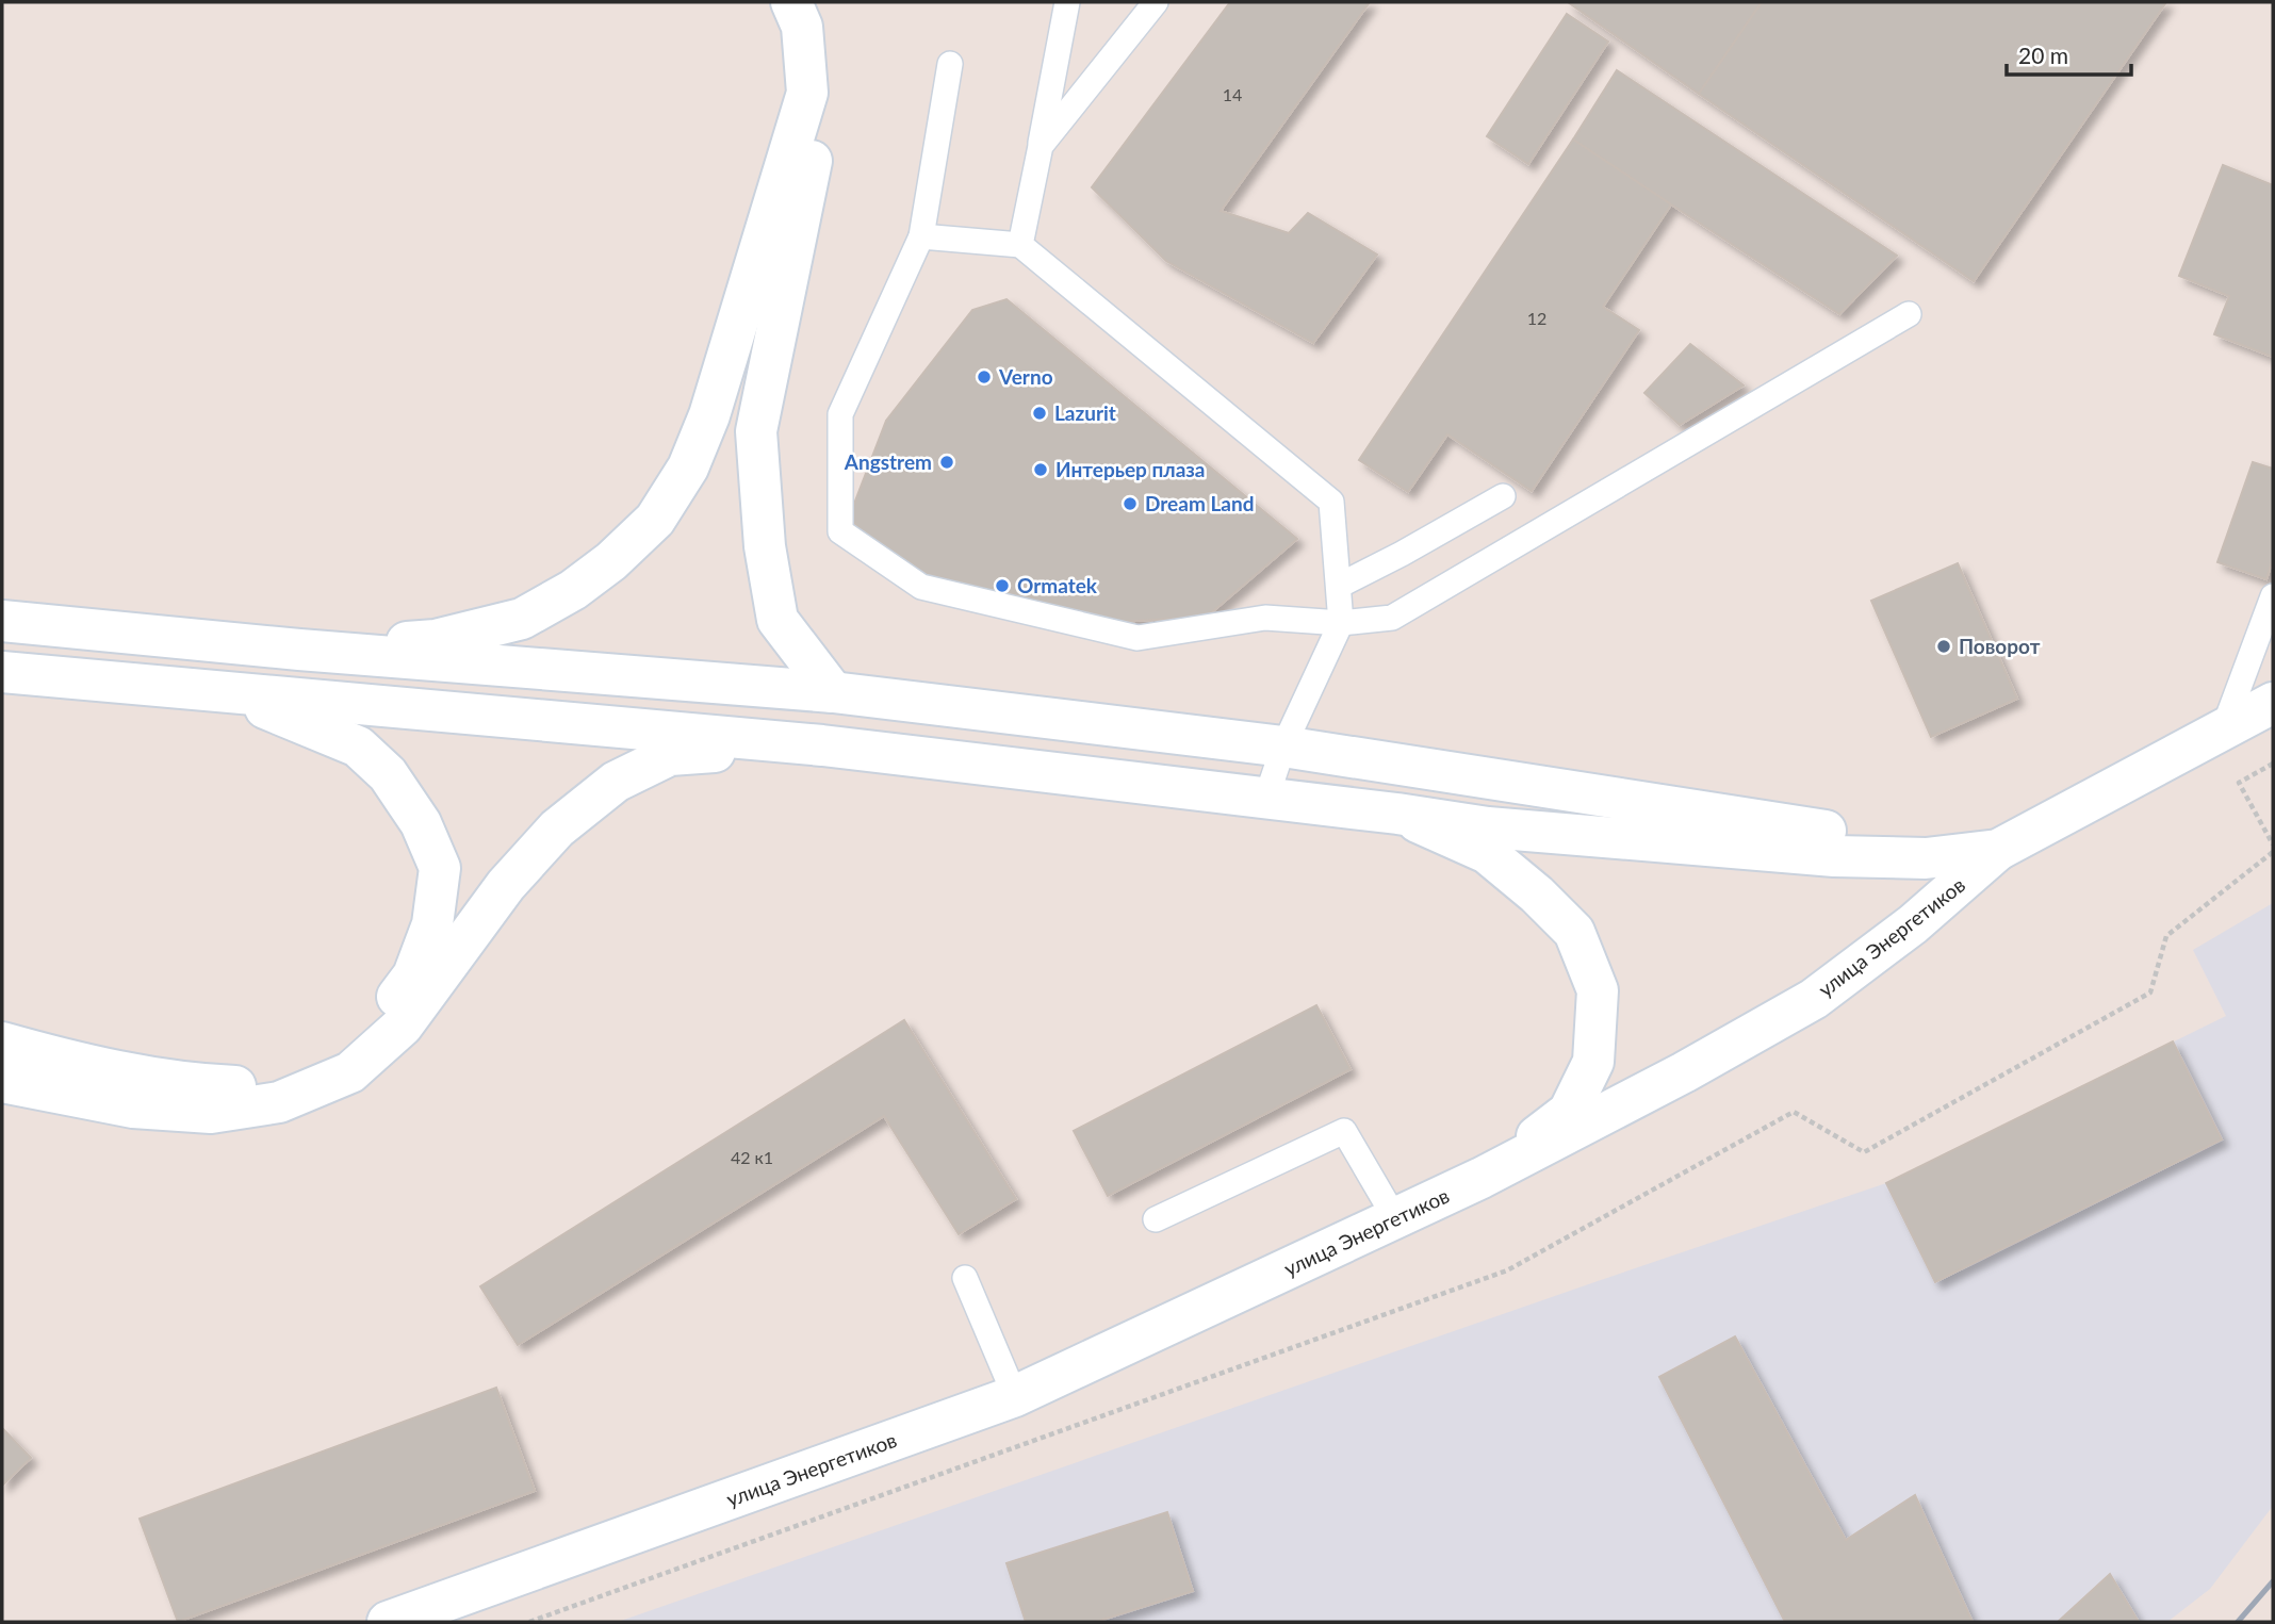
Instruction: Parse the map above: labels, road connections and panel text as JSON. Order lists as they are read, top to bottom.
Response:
{
  "streets": {
    "main road": ["улица Энергетиков"]
  },
  "places": [
    "Verno",
    "Lazurit",
    "Angstrem",
    "Интерьер плаза",
    "Dream Land",
    "Ormatek",
    "Поворот"
  ],
  "house_numbers": ["14", "12", "42 к1"],
  "scale_bar": "20 m"
}
